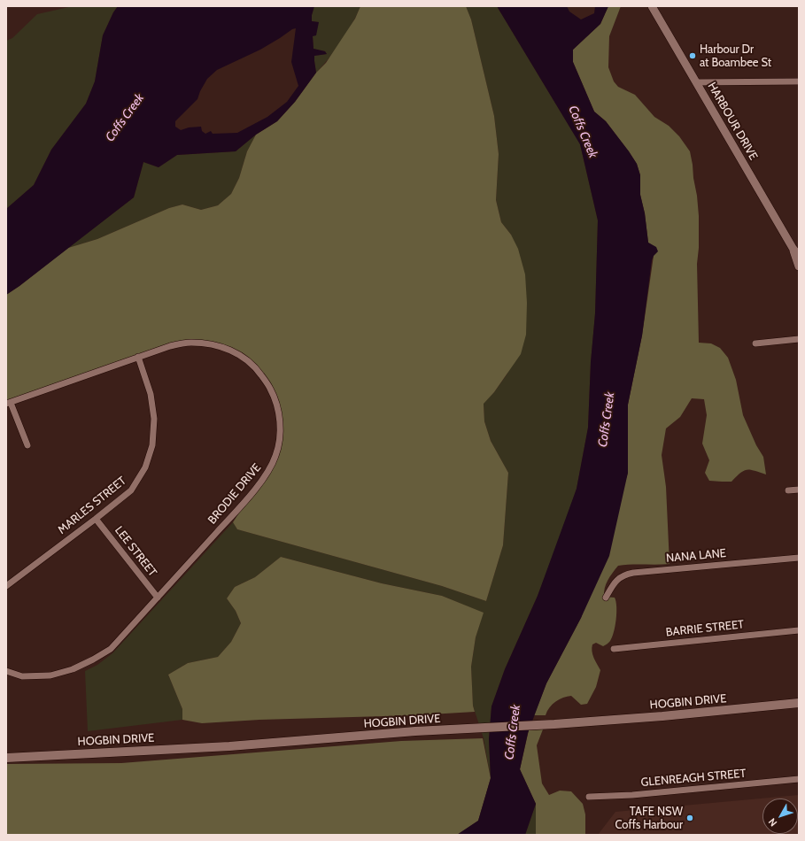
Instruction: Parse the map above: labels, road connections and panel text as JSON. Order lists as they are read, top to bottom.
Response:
{
  "streets": {
    "main road": ["HOGBIN DRIVE"],
    "street": [
      "HARBOUR DRIVE",
      "BRODIE DRIVE",
      "MARLES STREET",
      "LEE STREET",
      "NANA LANE",
      "BARRIE STREET",
      "GLENREAGH STREET"
    ]
  },
  "crossings": [
    ["BRODIE DRIVE", "MARLES STREET"],
    ["BRODIE DRIVE", "LEE STREET"],
    ["MARLES STREET", "LEE STREET"]
  ],
  "water": ["Coffs Creek"],
  "places": ["Harbour Dr at Boambee St", "TAFE NSW Coffs Harbour"],
  "north": "bottom left"
}
